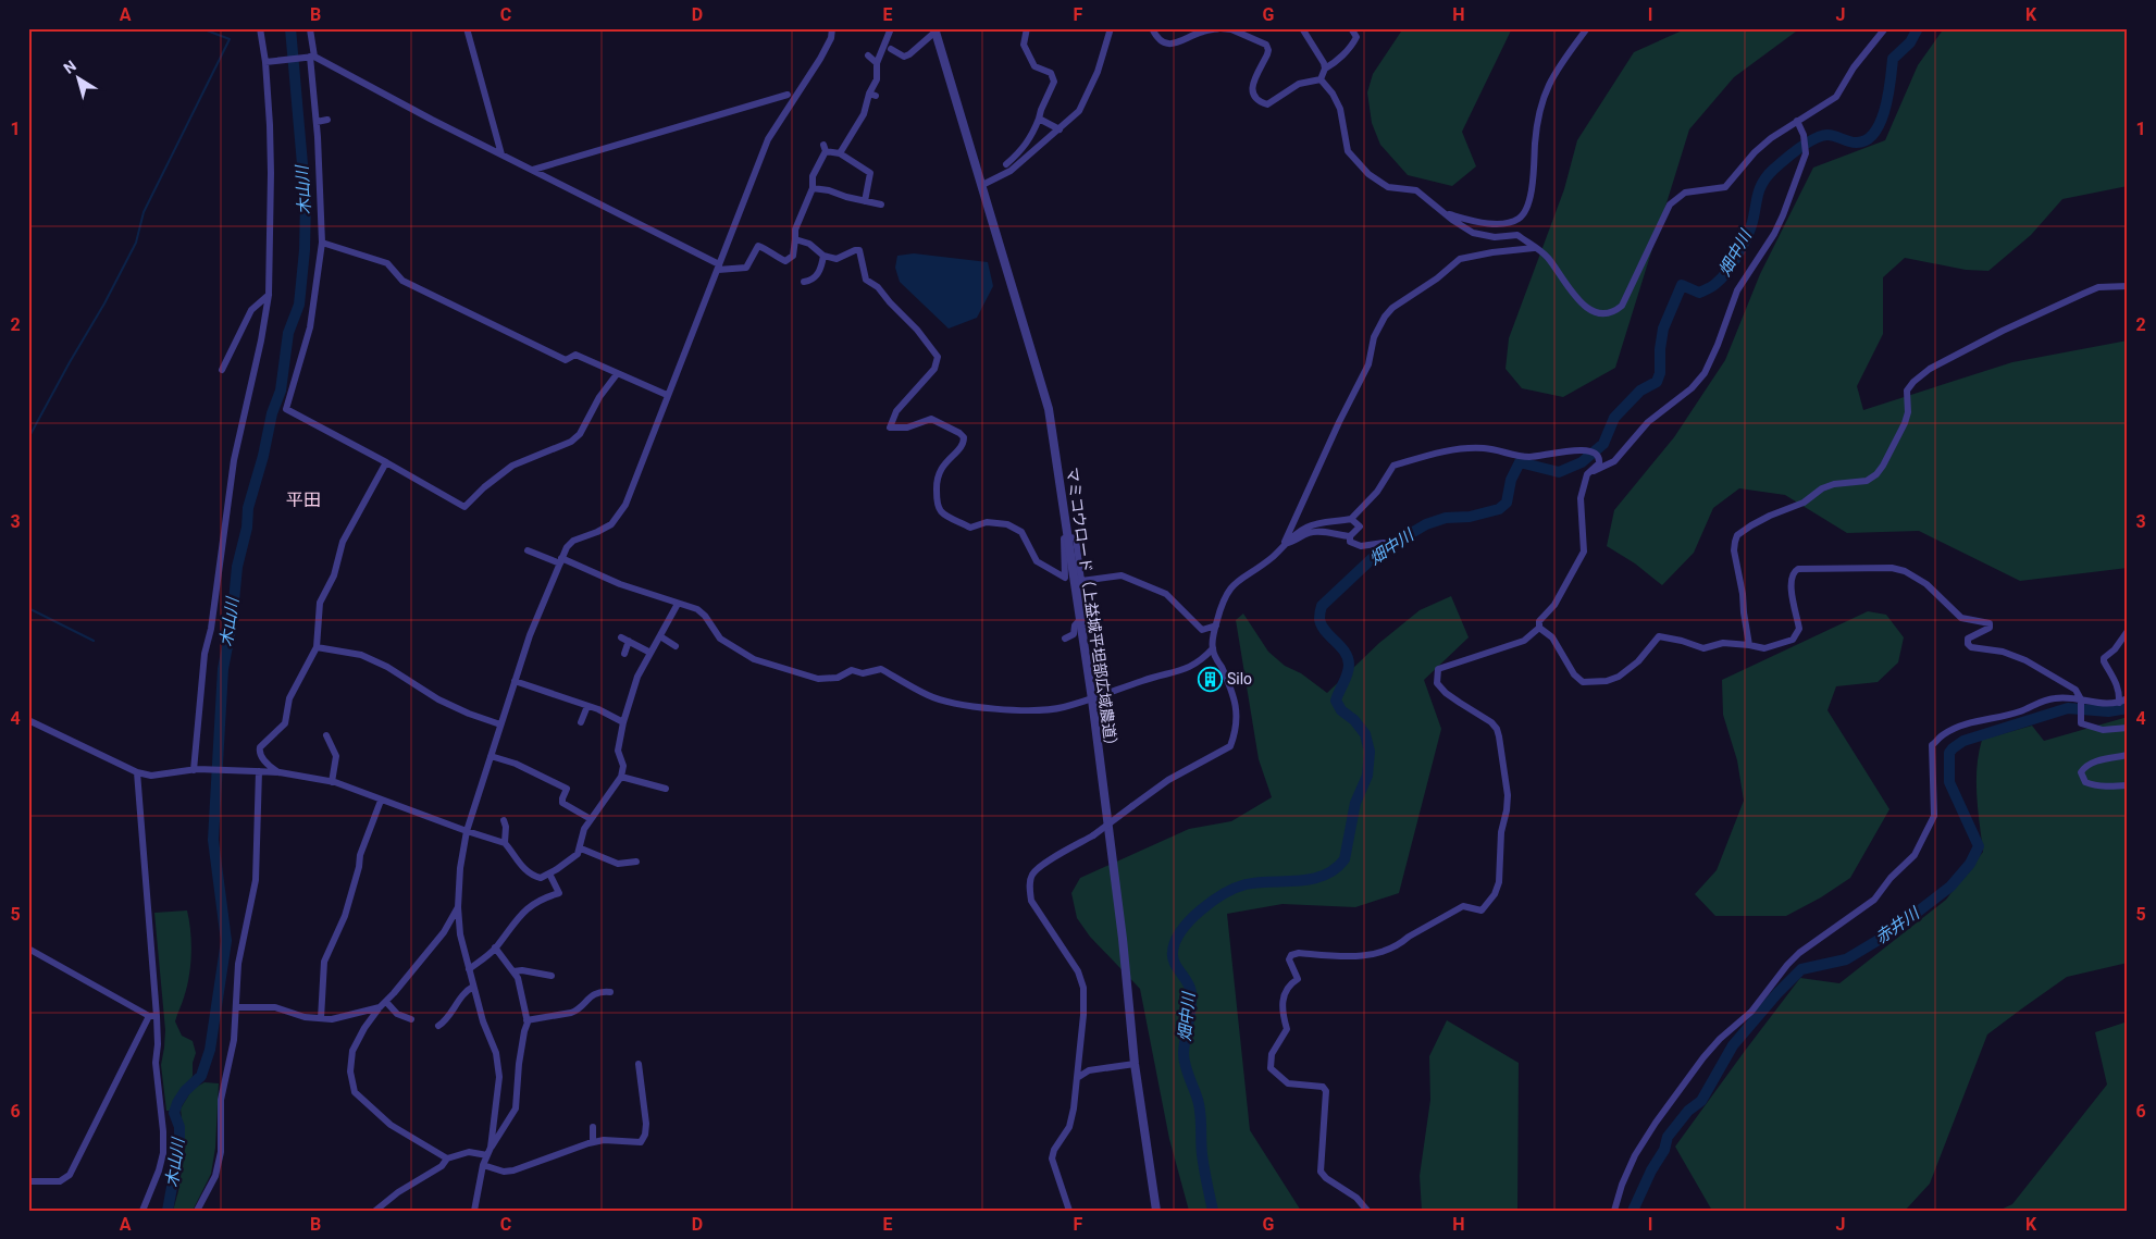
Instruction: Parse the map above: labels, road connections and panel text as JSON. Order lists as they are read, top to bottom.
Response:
{
  "streets": {
    "street": ["マミコウロード（上益城平坦部広域農道）"]
  },
  "districts": ["平田"],
  "water": ["木山川", "畑中川", "赤井川"],
  "places": {
    "building": ["Silo"]
  },
  "north": "top left",
  "grid": {
    "columns": [
      "A",
      "B",
      "C",
      "D",
      "E",
      "F",
      "G",
      "H",
      "I",
      "J",
      "K"
    ],
    "rows": [
      "1",
      "2",
      "3",
      "4",
      "5",
      "6"
    ]
  }
}
